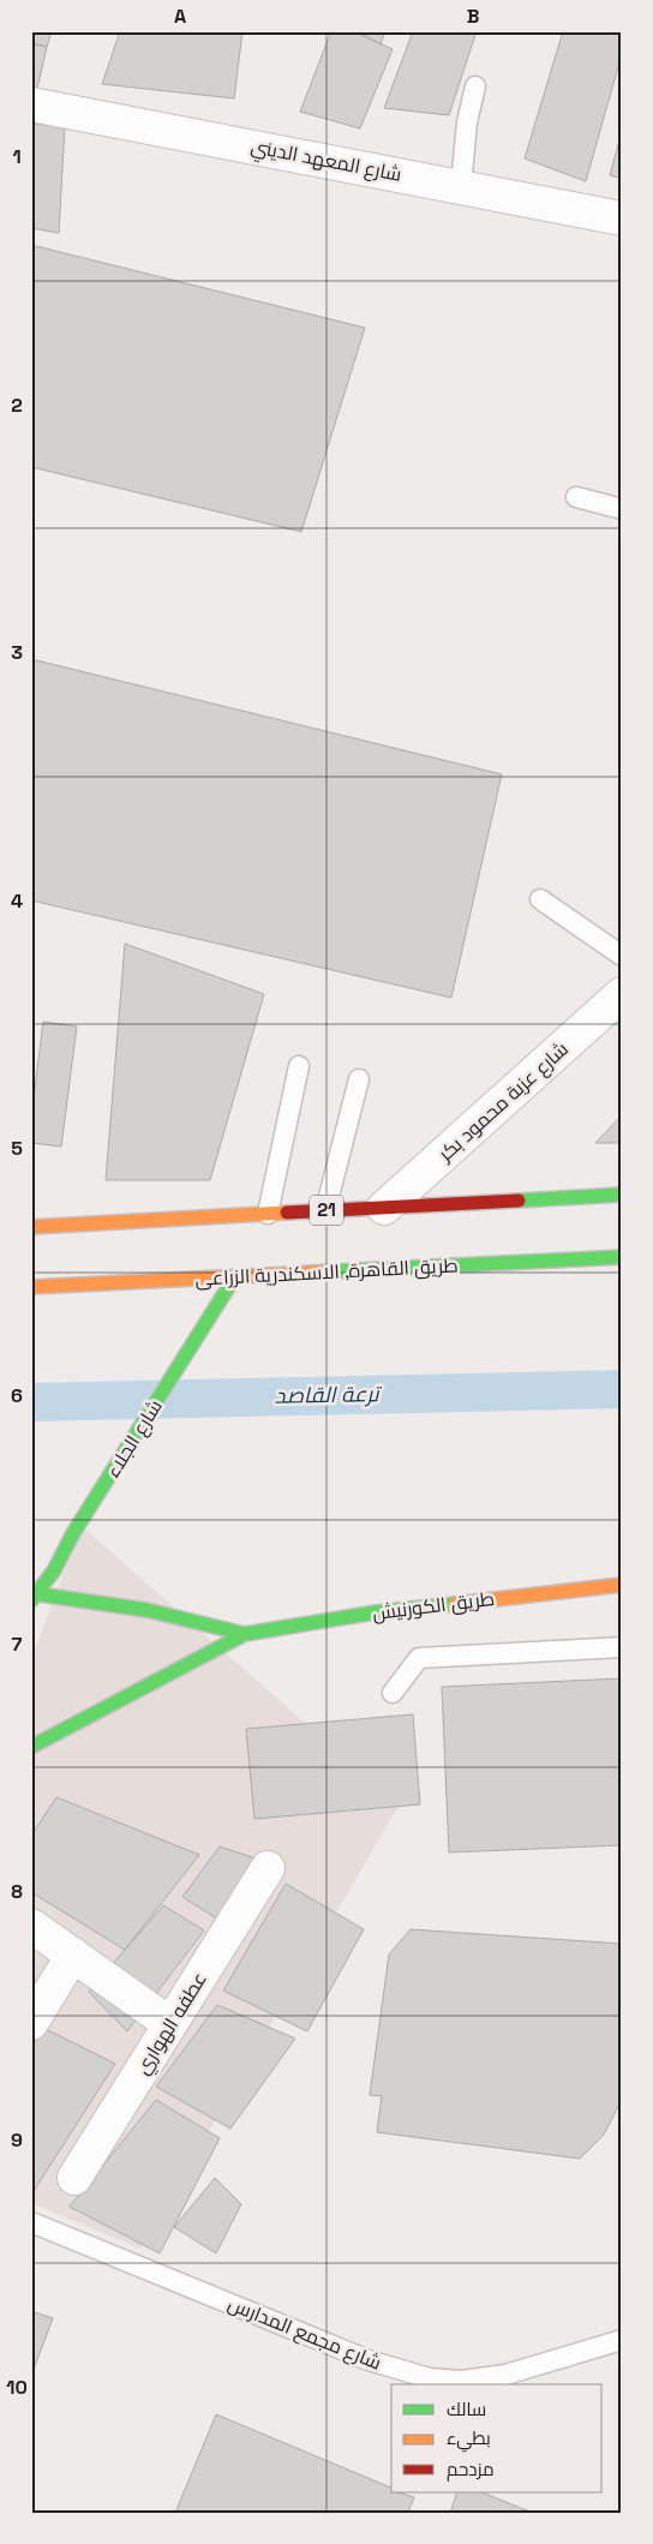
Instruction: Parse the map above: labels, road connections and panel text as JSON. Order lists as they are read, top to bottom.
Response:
{
  "streets": {
    "main road": [
      "21",
      "طريق القاهرة, الاسكندرية الزراعى",
      "شارع الجلاء",
      "طريق الكورنيش"
    ],
    "street": ["شارع المعهد الديني", "شارع عزبة محمود بكر", "عطفه الهواري"],
    "lane": ["شارع مجمع المدارس"]
  },
  "crossings": [
    ["شارع عزبة محمود بكر", "21"],
    ["طريق القاهرة, الاسكندرية الزراعى", "شارع الجلاء"],
    ["شارع الجلاء", "طريق الكورنيش"]
  ],
  "water": ["ترعة القاصد"],
  "legend": ["سالك", "بطيء", "مزدحم"],
  "grid": {
    "columns": ["A", "B"],
    "rows": [
      "1",
      "2",
      "3",
      "4",
      "5",
      "6",
      "7",
      "8",
      "9",
      "10"
    ]
  }
}
